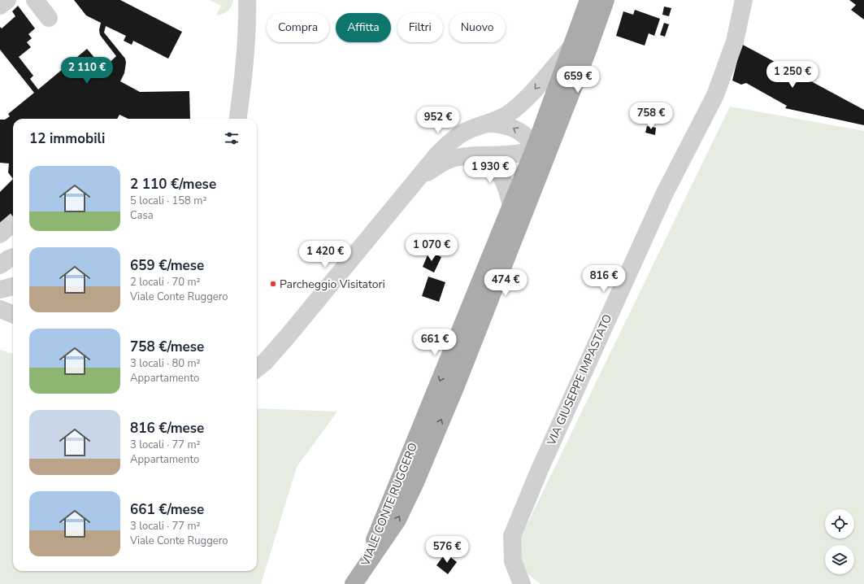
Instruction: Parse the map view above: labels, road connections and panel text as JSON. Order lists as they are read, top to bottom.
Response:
{
  "streets": {
    "main road": ["VIALE CONTE RUGGERO"],
    "street": ["VIA GIUSEPPE IMPASTATO"]
  },
  "places": ["Parcheggio Visitatori"],
  "page": {
    "chip": [
      "Compra",
      "Affitta",
      "Filtri",
      "Nuovo"
    ],
    "price": [
      "2 110 €",
      "1 250 €",
      "659 €",
      "758 €",
      "952 €",
      "1 930 €",
      "1 070 €",
      "1 420 €",
      "816 €",
      "474 €",
      "661 €",
      "576 €"
    ],
    "heading": "12 immobili",
    "list": [
      {
        "name": "2 110 €/mese",
        "note": "5 locali · 158 m² · Casa"
      },
      {
        "name": "659 €/mese",
        "note": "2 locali · 70 m² · Viale Conte Ruggero"
      },
      {
        "name": "758 €/mese",
        "note": "3 locali · 80 m² · Appartamento"
      },
      {
        "name": "816 €/mese",
        "note": "3 locali · 77 m² · Appartamento"
      },
      {
        "name": "661 €/mese",
        "note": "3 locali · 77 m² · Viale Conte Ruggero"
      }
    ]
  }
}
